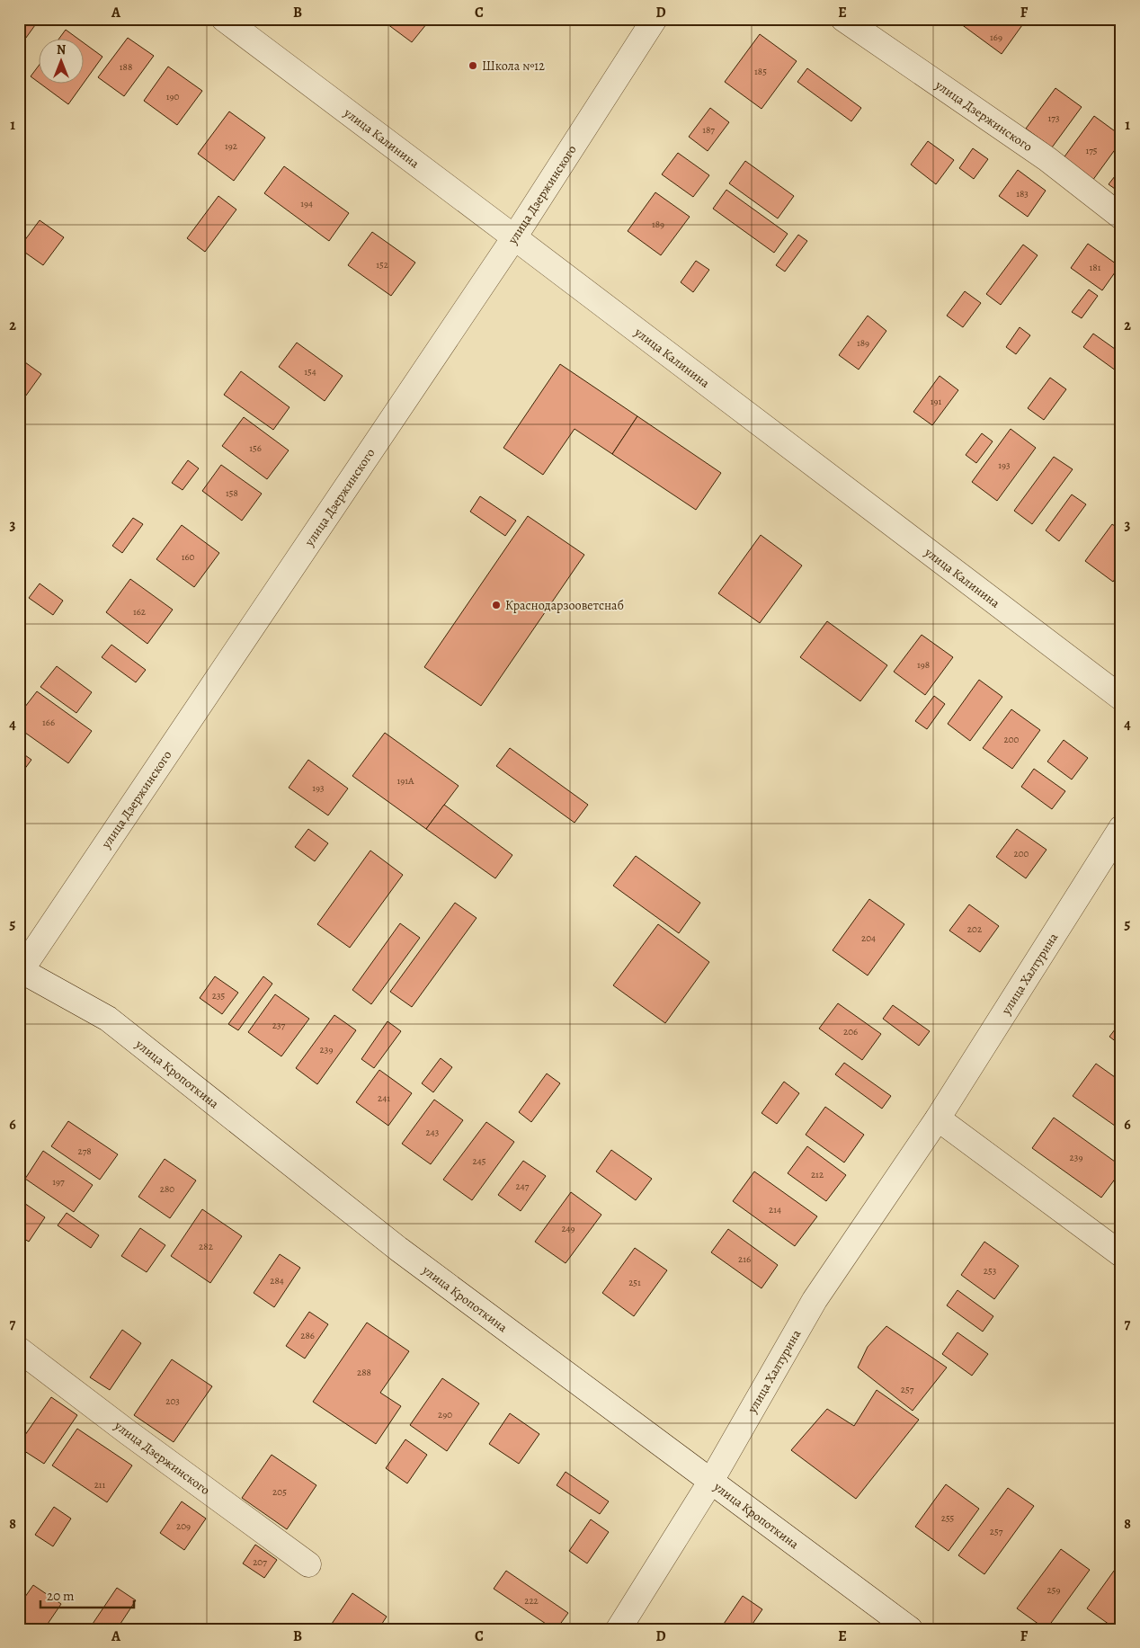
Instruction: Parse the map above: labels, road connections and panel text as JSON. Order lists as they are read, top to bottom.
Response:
{
  "streets": {
    "street": [
      "улица Дзержинского",
      "улица Калинина",
      "улица Халтурина",
      "улица Кропоткина"
    ]
  },
  "crossings": [
    ["улица Дзержинского", "улица Калинина"],
    ["улица Дзержинского", "улица Кропоткина"],
    ["улица Халтурина", "улица Кропоткина"]
  ],
  "places": ["Школа №12", "Краснодарзооветснаб"],
  "house_numbers": [
    "169",
    "188",
    "185",
    "190",
    "173",
    "187",
    "192",
    "175",
    "183",
    "194",
    "189",
    "152",
    "181",
    "189",
    "154",
    "191",
    "156",
    "193",
    "158",
    "160",
    "162",
    "198",
    "166",
    "200",
    "191А",
    "193",
    "200",
    "202",
    "204",
    "235",
    "237",
    "206",
    "239",
    "241",
    "243",
    "278",
    "239",
    "245",
    "212",
    "197",
    "247",
    "280",
    "214",
    "249",
    "282",
    "216",
    "253",
    "284",
    "251",
    "286",
    "288",
    "257",
    "203",
    "290",
    "211",
    "205",
    "255",
    "209",
    "257",
    "207",
    "259",
    "222"
  ],
  "scale_bar": "20 m",
  "north": "top",
  "grid": {
    "columns": [
      "A",
      "B",
      "C",
      "D",
      "E",
      "F"
    ],
    "rows": [
      "1",
      "2",
      "3",
      "4",
      "5",
      "6",
      "7",
      "8"
    ]
  }
}
